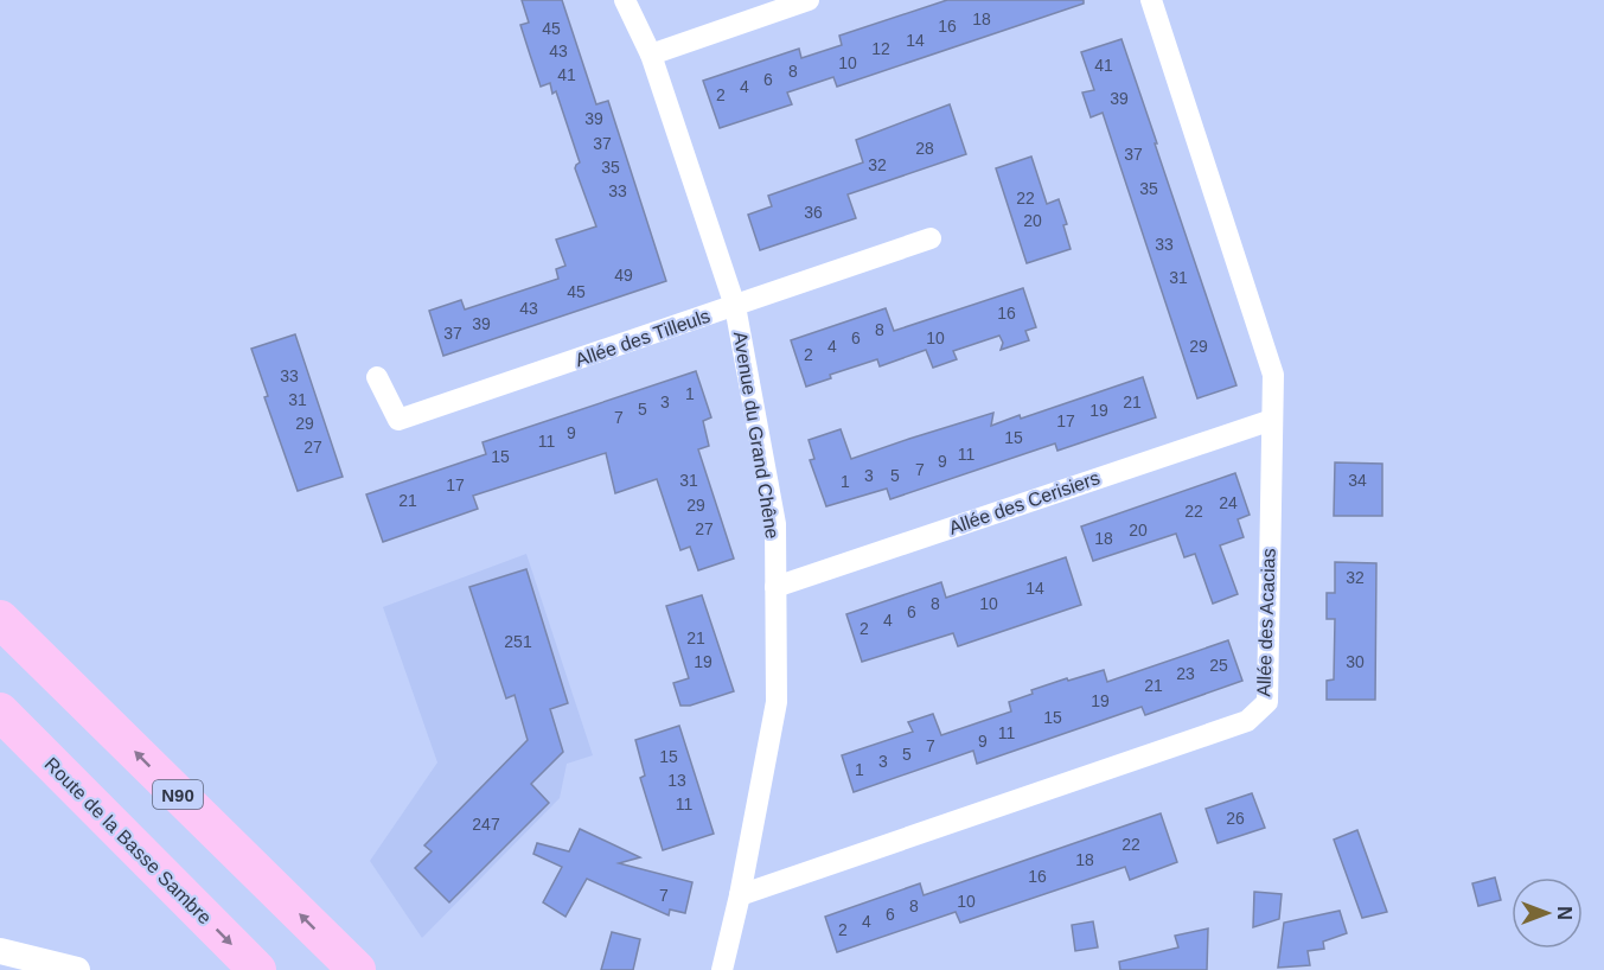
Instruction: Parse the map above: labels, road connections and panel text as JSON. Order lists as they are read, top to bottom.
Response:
{
  "streets": {
    "highway": ["N90", "Route de la Basse Sambre"],
    "street": [
      "Allée des Tilleuls",
      "Avenue du Grand Chêne",
      "Allée des Cerisiers",
      "Allée des Acacias"
    ]
  },
  "crossings": [
    ["Allée des Tilleuls", "Avenue du Grand Chêne"],
    ["Avenue du Grand Chêne", "Allée des Cerisiers"],
    ["Avenue du Grand Chêne", "Allée des Acacias"],
    ["Allée des Cerisiers", "Allée des Acacias"]
  ],
  "house_numbers": [
    "18",
    "16",
    "45",
    "14",
    "12",
    "43",
    "10",
    "41",
    "8",
    "41",
    "6",
    "4",
    "2",
    "39",
    "39",
    "37",
    "28",
    "37",
    "32",
    "35",
    "35",
    "33",
    "22",
    "36",
    "20",
    "33",
    "49",
    "31",
    "45",
    "43",
    "16",
    "39",
    "8",
    "37",
    "6",
    "10",
    "4",
    "29",
    "2",
    "33",
    "1",
    "31",
    "3",
    "21",
    "5",
    "19",
    "7",
    "17",
    "29",
    "9",
    "15",
    "11",
    "27",
    "11",
    "15",
    "9",
    "7",
    "3",
    "5",
    "31",
    "34",
    "1",
    "17",
    "21",
    "24",
    "29",
    "22",
    "27",
    "20",
    "18",
    "32",
    "14",
    "8",
    "10",
    "6",
    "4",
    "2",
    "21",
    "251",
    "19",
    "30",
    "25",
    "23",
    "21",
    "19",
    "15",
    "11",
    "9",
    "7",
    "5",
    "15",
    "3",
    "1",
    "13",
    "11",
    "26",
    "247",
    "22",
    "18",
    "16",
    "7",
    "10",
    "8",
    "6",
    "4",
    "2"
  ],
  "north": "right"
}
